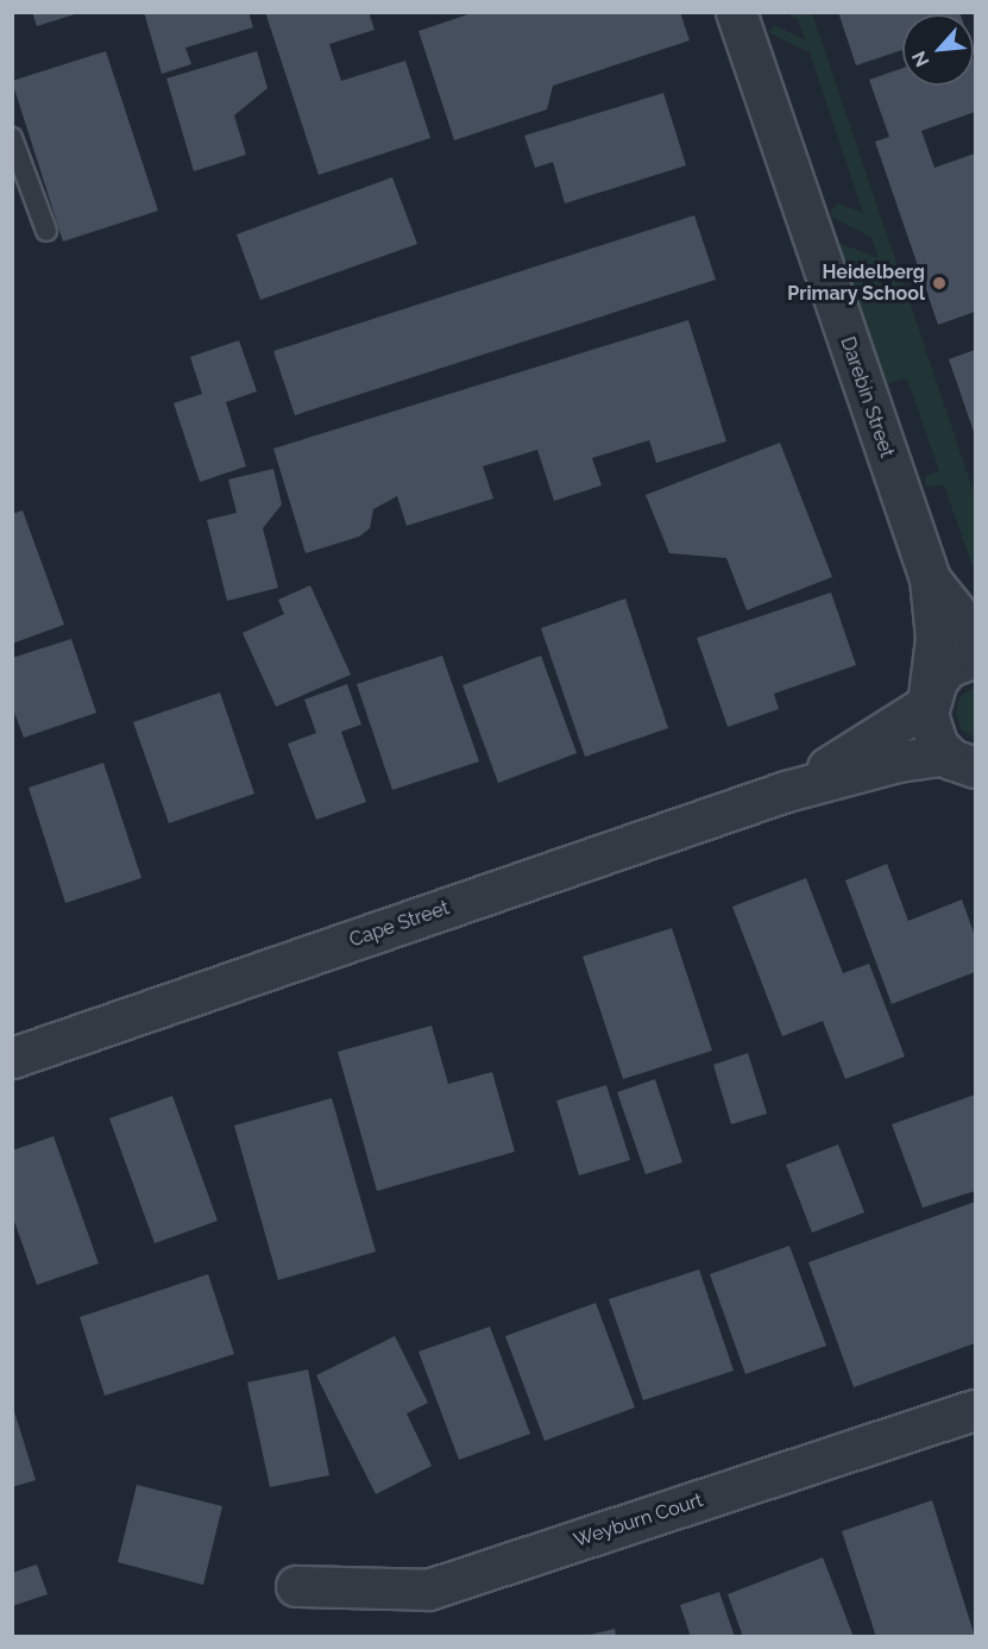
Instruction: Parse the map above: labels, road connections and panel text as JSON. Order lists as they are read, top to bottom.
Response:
{
  "streets": {
    "street": ["Darebin Street", "Cape Street", "Weyburn Court"]
  },
  "crossings": [
    ["Darebin Street", "Cape Street"]
  ],
  "places": ["Heidelberg Primary School"],
  "north": "bottom left"
}
